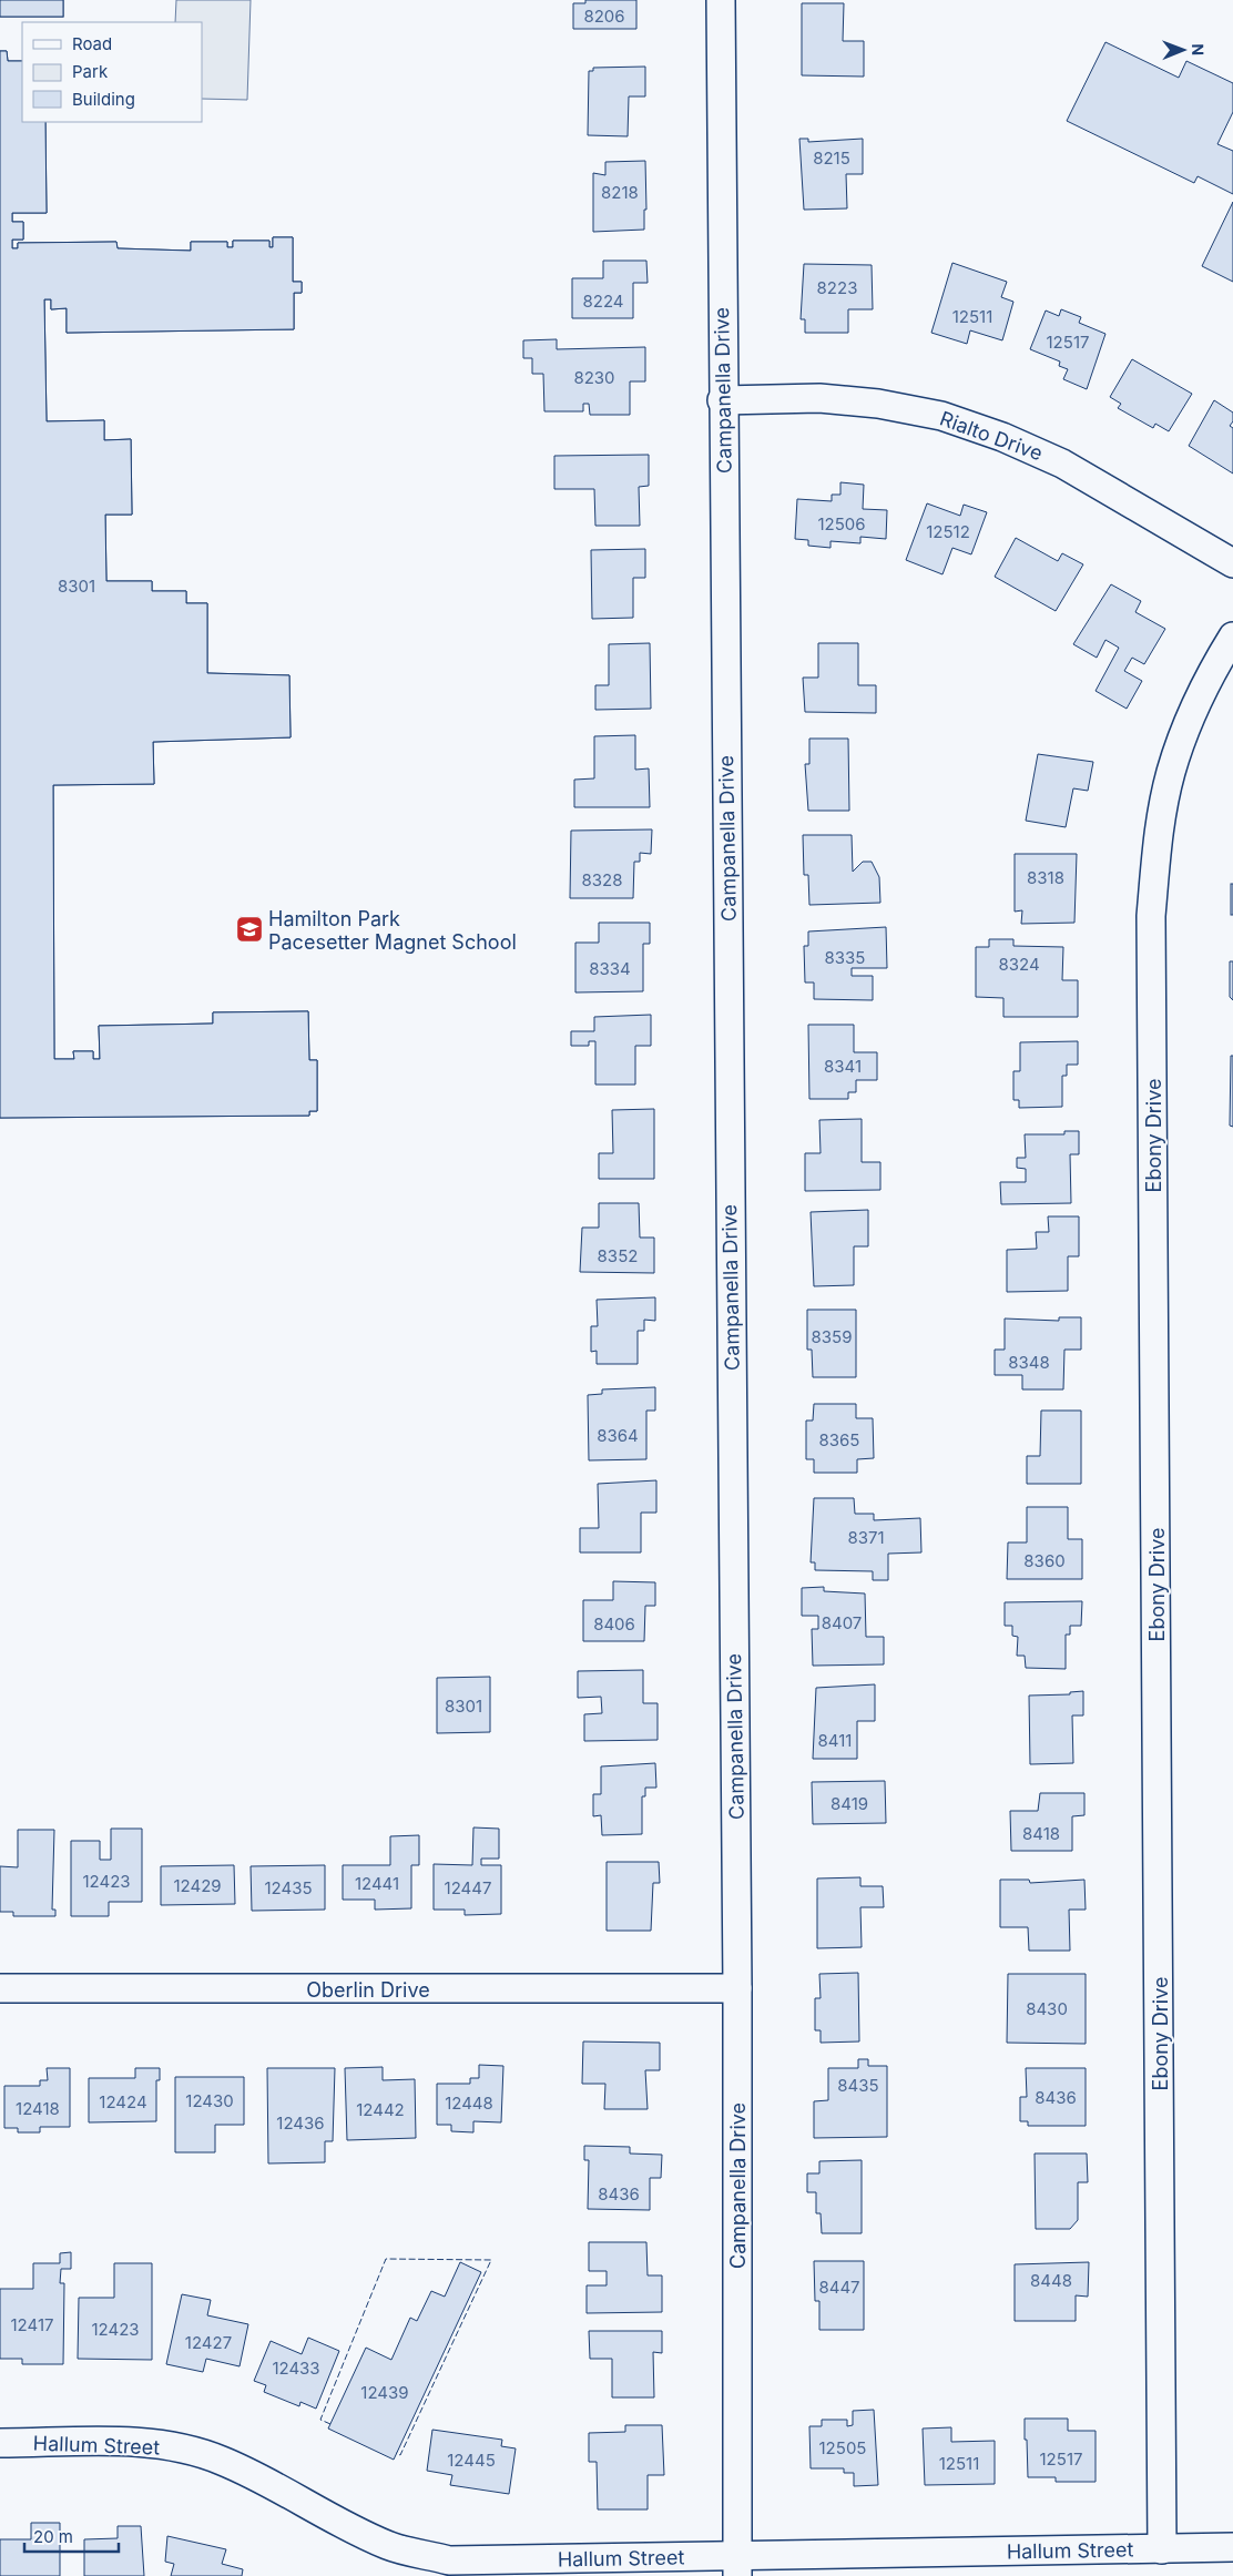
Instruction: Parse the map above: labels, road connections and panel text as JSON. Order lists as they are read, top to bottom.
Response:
{
  "streets": {
    "street": [
      "Campanella Drive",
      "Rialto Drive",
      "Ebony Drive",
      "Oberlin Drive",
      "Hallum Street"
    ]
  },
  "crossings": [
    ["Campanella Drive", "Rialto Drive"],
    ["Campanella Drive", "Oberlin Drive"],
    ["Campanella Drive", "Hallum Street"],
    ["Ebony Drive", "Hallum Street"]
  ],
  "places": {
    "school or university": ["Hamilton Park Pacesetter Magnet School"]
  },
  "house_numbers": [
    "8206",
    "8215",
    "8218",
    "8223",
    "8224",
    "12511",
    "12517",
    "8230",
    "12506",
    "12512",
    "8301",
    "8318",
    "8328",
    "8335",
    "8324",
    "8334",
    "8341",
    "8352",
    "8359",
    "8348",
    "8364",
    "8365",
    "8371",
    "8360",
    "8407",
    "8406",
    "8301",
    "8411",
    "8419",
    "8418",
    "12423",
    "12441",
    "12429",
    "12435",
    "12447",
    "8430",
    "8435",
    "8436",
    "12430",
    "12424",
    "12448",
    "12418",
    "12442",
    "12436",
    "8436",
    "8448",
    "8447",
    "12417",
    "12423",
    "12427",
    "12433",
    "12439",
    "12505",
    "12517",
    "12445",
    "12511"
  ],
  "legend": ["Road", "Park", "Building"],
  "scale_bar": "20 m",
  "north": "right"
}
